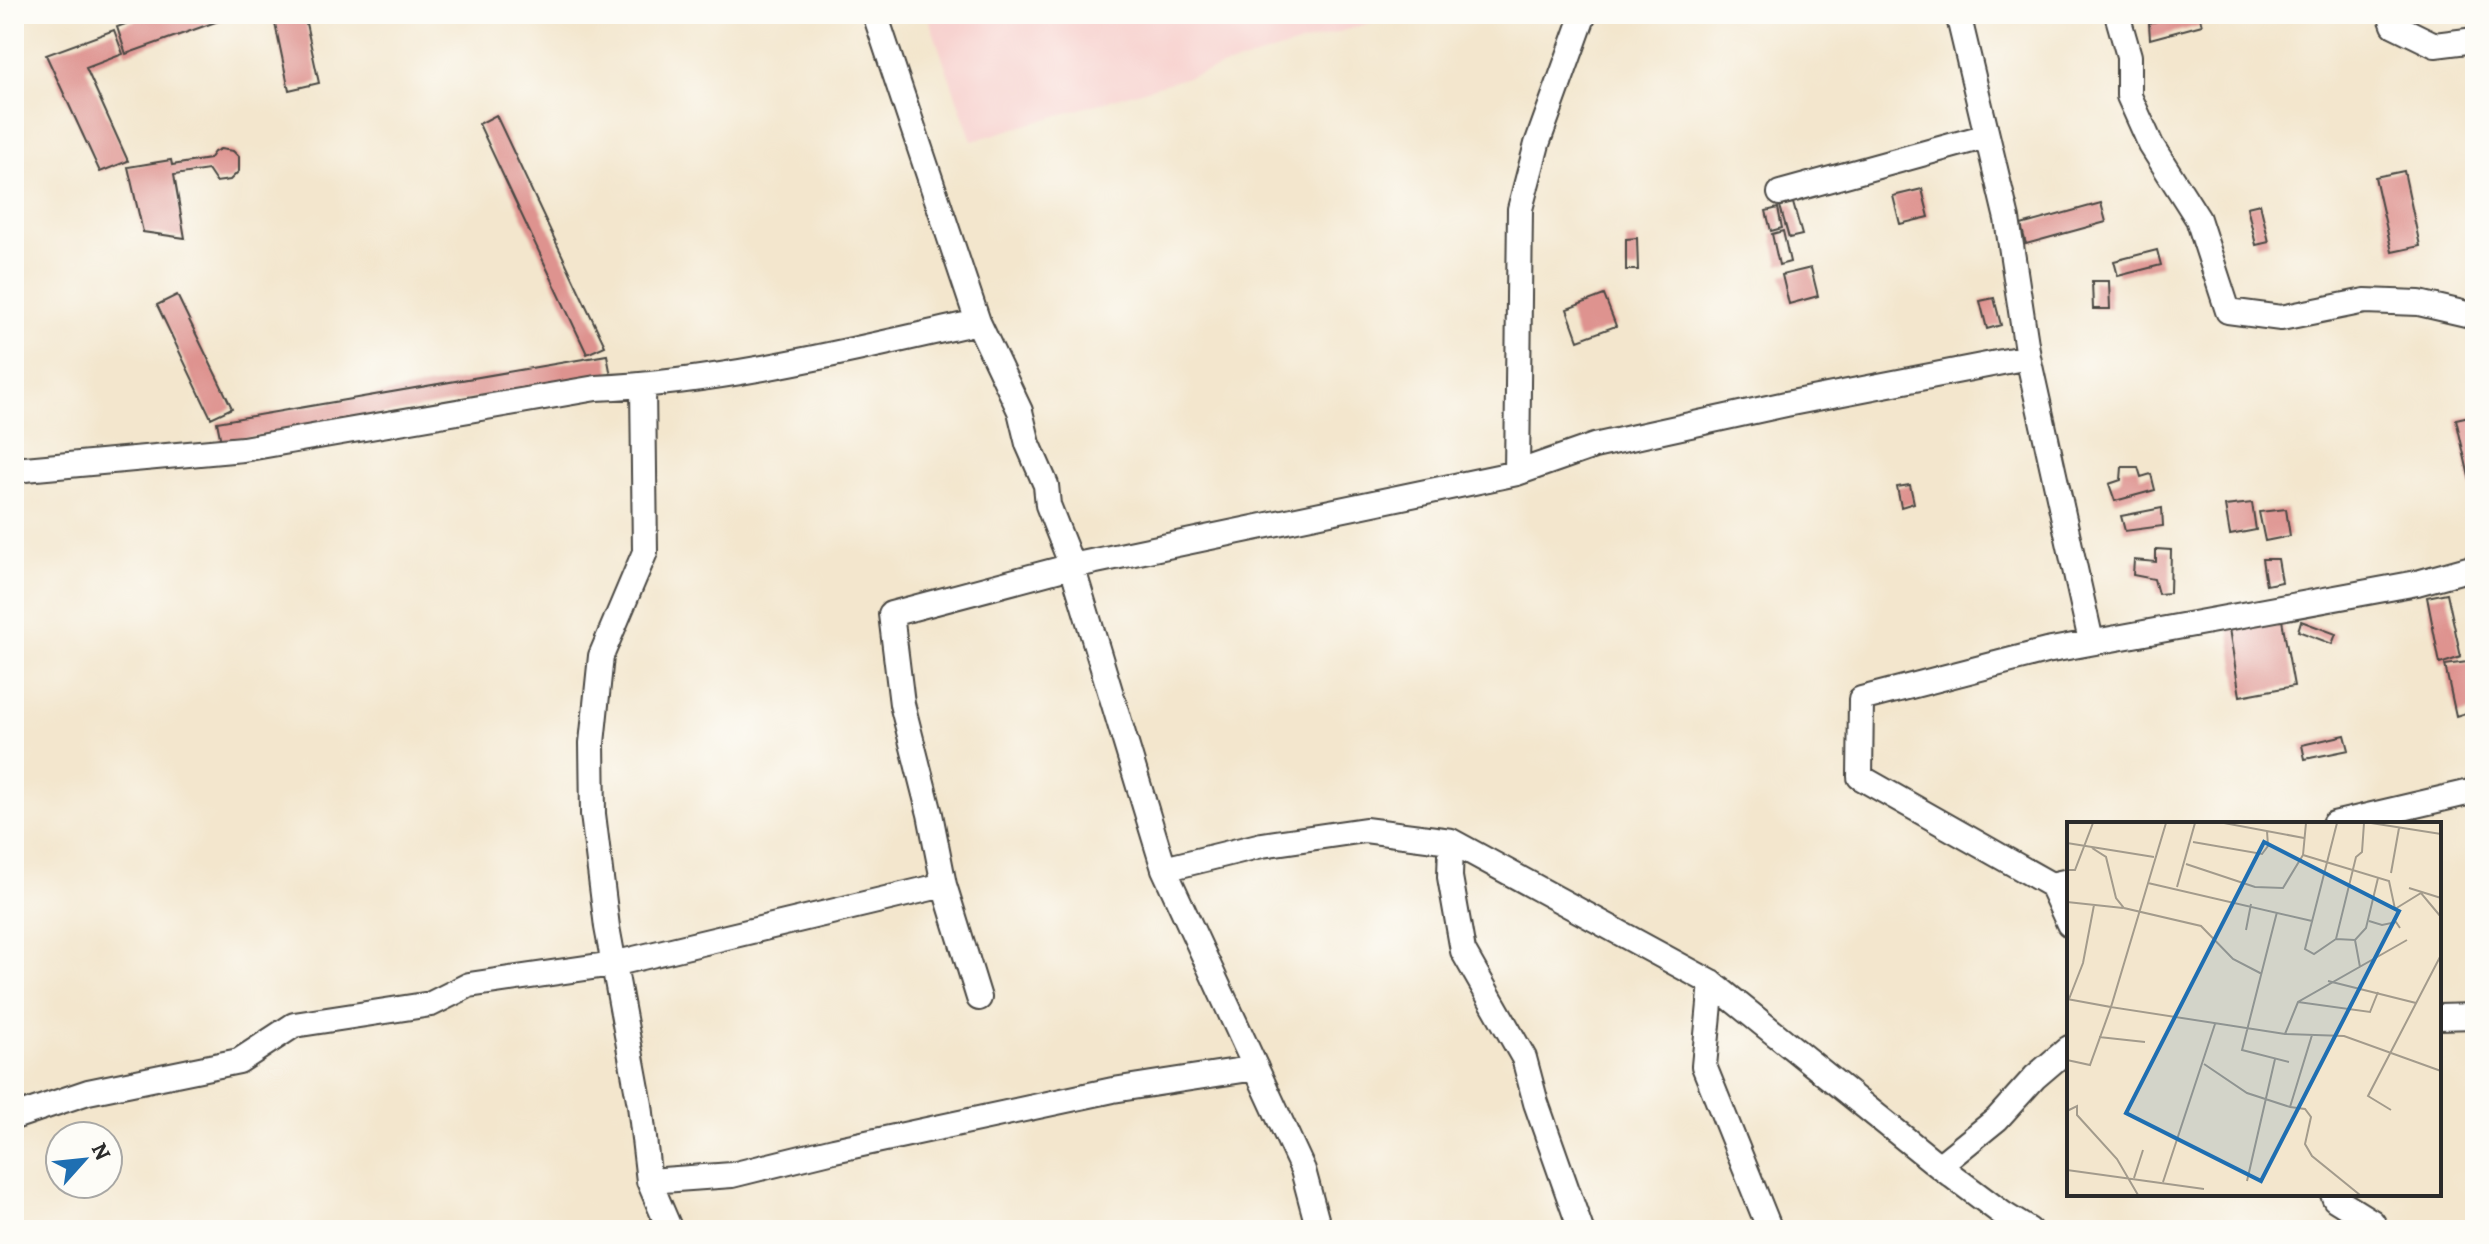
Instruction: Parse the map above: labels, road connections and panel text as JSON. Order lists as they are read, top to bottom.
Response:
{
  "north": "top right"
}
